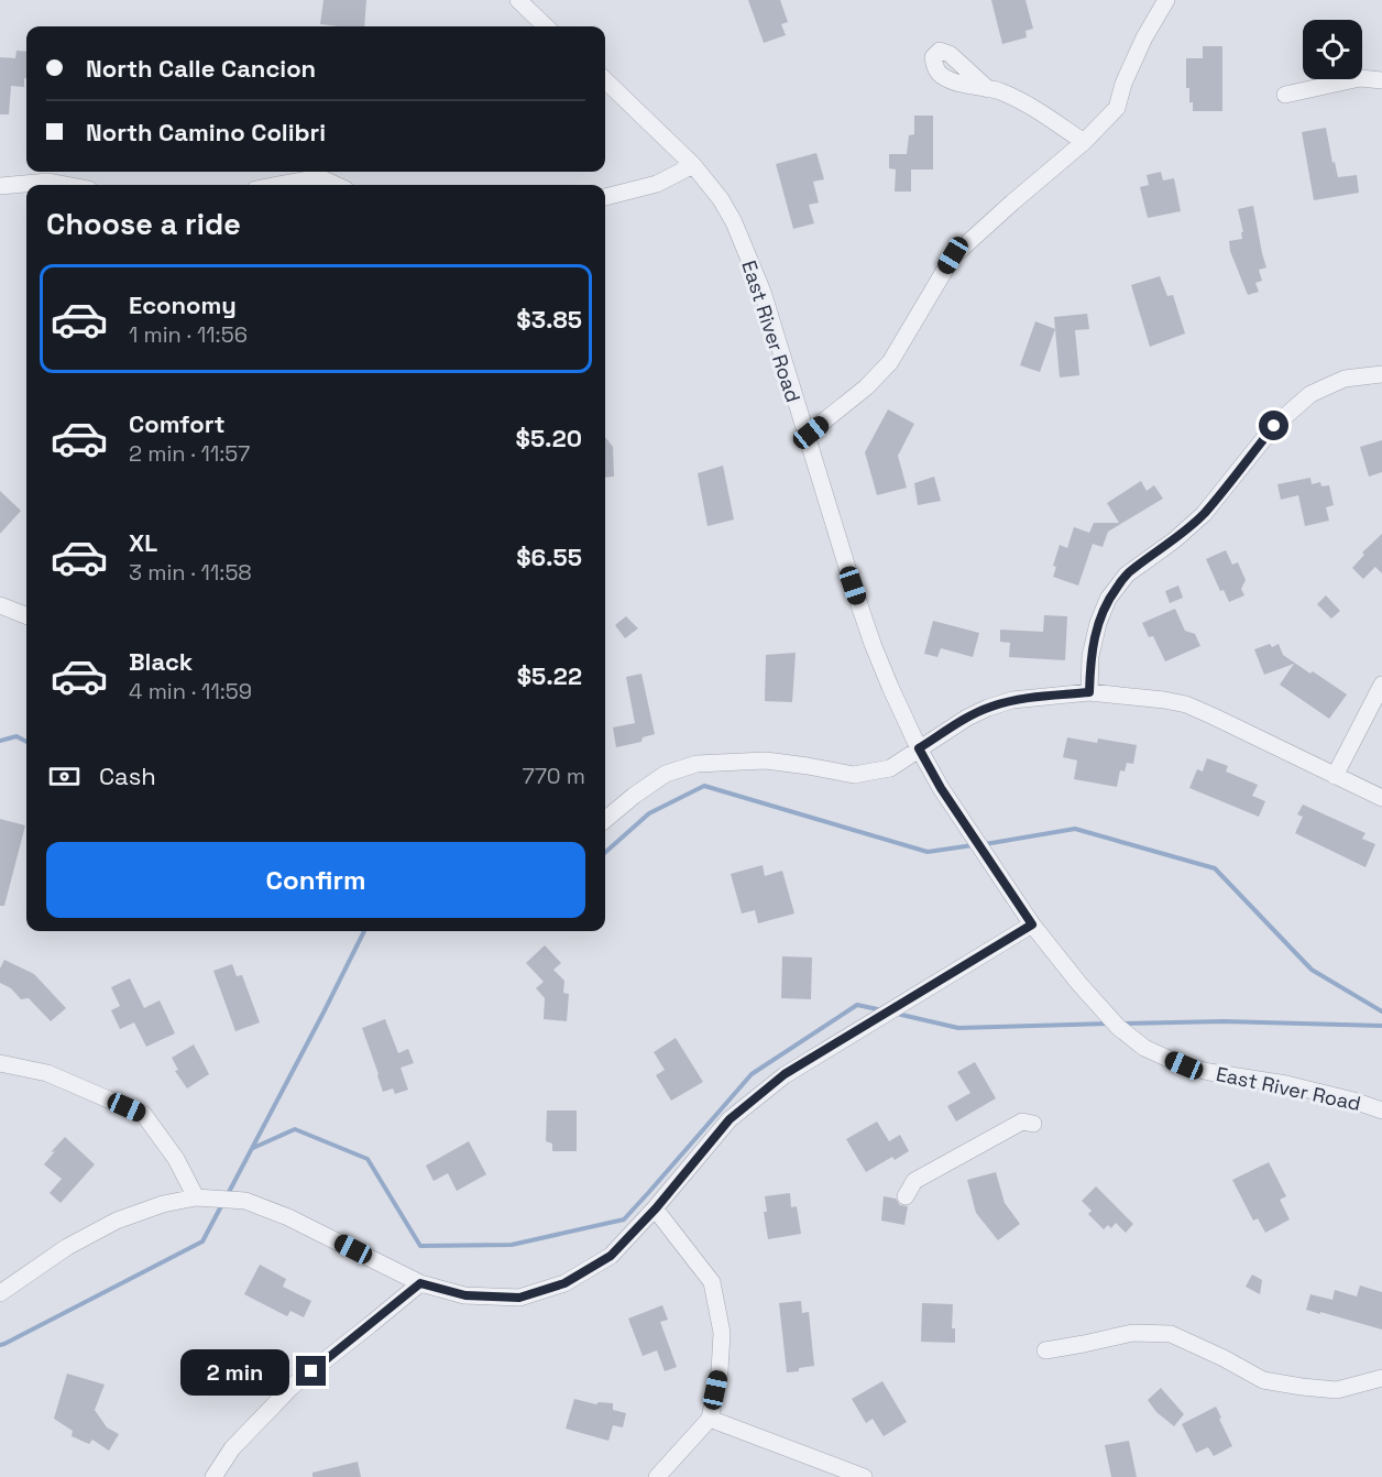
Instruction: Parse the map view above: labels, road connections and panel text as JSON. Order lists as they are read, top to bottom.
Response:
{
  "streets": {
    "street": ["East River Road"]
  },
  "page": {
    "banner": ["North Calle Cancion", "North Camino Colibri"],
    "heading": "Choose a ride",
    "list": [
      {
        "name": "Economy",
        "note": "1 min · 11:56",
        "value": "$3.85"
      },
      {
        "name": "Comfort",
        "note": "2 min · 11:57",
        "value": "$5.20"
      },
      {
        "name": "XL",
        "note": "3 min · 11:58",
        "value": "$6.55"
      },
      {
        "name": "Black",
        "note": "4 min · 11:59",
        "value": "$5.22"
      }
    ],
    "pay": ["Cash", "770 m"],
    "buttons": "Confirm",
    "bubble": "2 min"
  }
}
